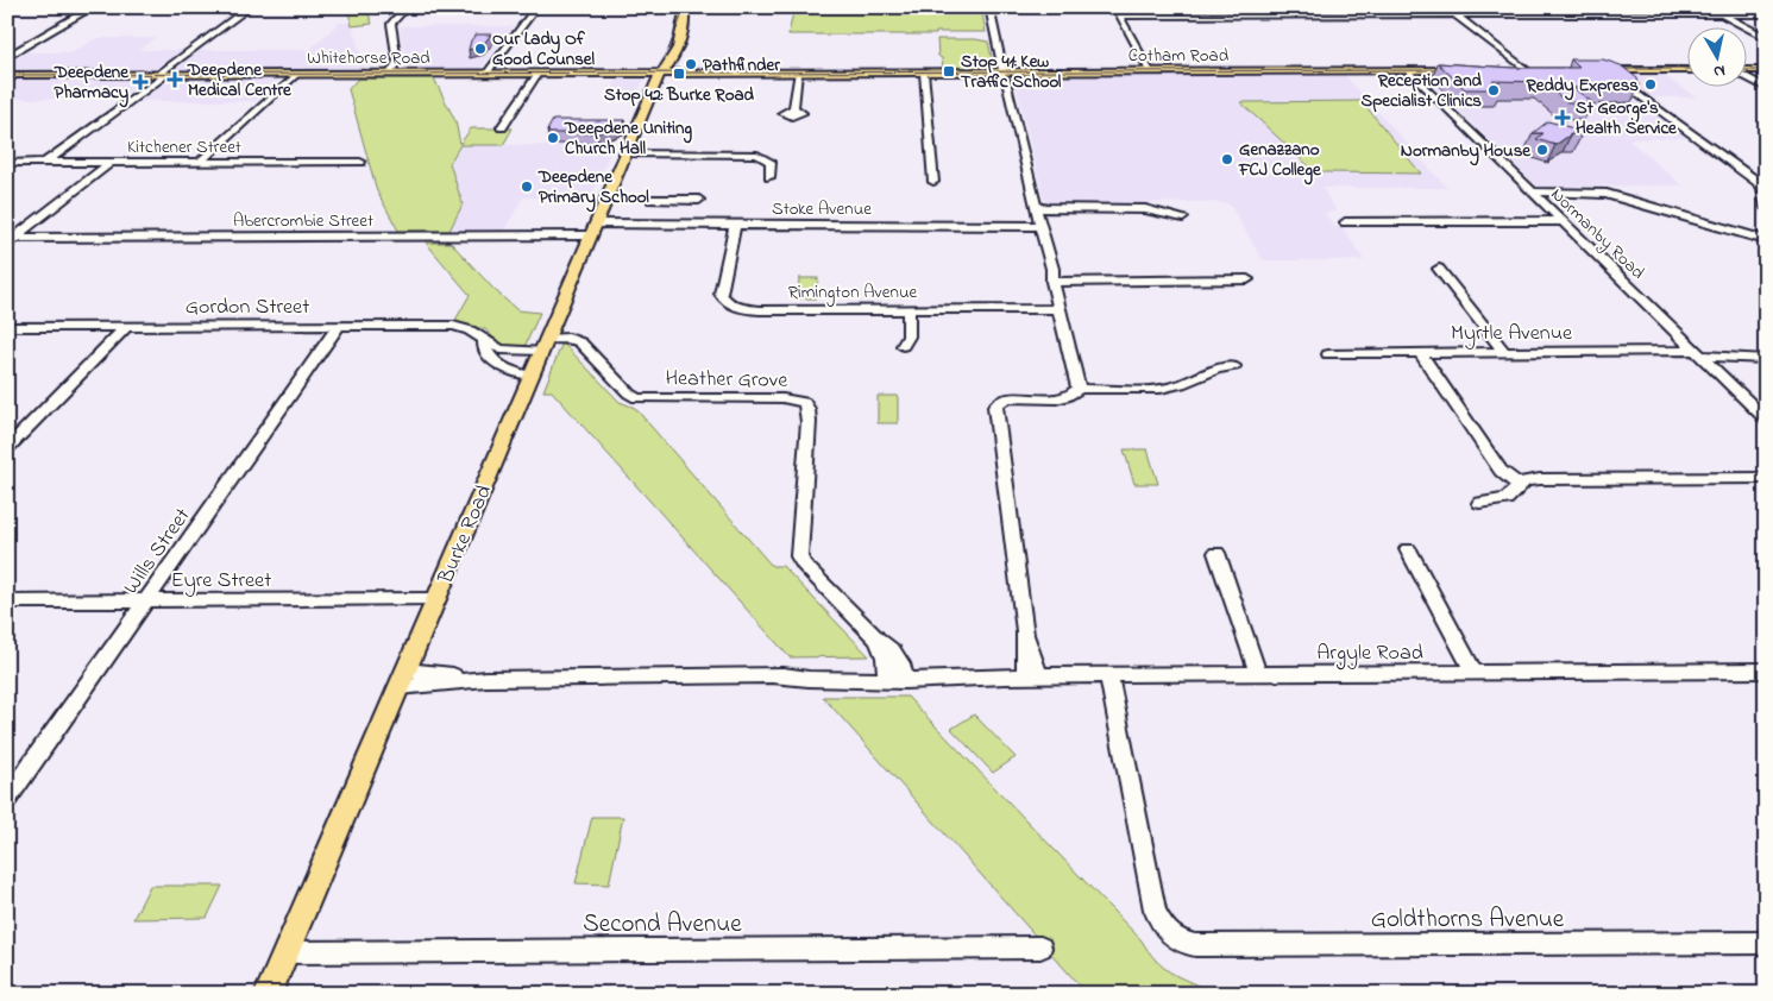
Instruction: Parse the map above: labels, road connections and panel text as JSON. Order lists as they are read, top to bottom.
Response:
{
  "streets": {
    "main road": ["Cotham Road", "Whitehorse Road", "Burke Road"],
    "street": [
      "Kitchener Street",
      "Stoke Avenue",
      "Abercrombie Street",
      "Normanby Road",
      "Rimington Avenue",
      "Gordon Street",
      "Myrtle Avenue",
      "Heather Grove",
      "Wills Street",
      "Eyre Street",
      "Argyle Road",
      "Goldthorns Avenue",
      "Second Avenue"
    ]
  },
  "crossings": [
    ["Cotham Road", "Whitehorse Road"],
    ["Cotham Road", "Normanby Road"],
    ["Cotham Road", "Burke Road"],
    ["Whitehorse Road", "Burke Road"],
    ["Stoke Avenue", "Abercrombie Street"],
    ["Stoke Avenue", "Rimington Avenue"],
    ["Stoke Avenue", "Burke Road"],
    ["Abercrombie Street", "Burke Road"],
    ["Normanby Road", "Myrtle Avenue"],
    ["Gordon Street", "Heather Grove"],
    ["Gordon Street", "Burke Road"],
    ["Gordon Street", "Wills Street"],
    ["Heather Grove", "Burke Road"],
    ["Heather Grove", "Argyle Road"],
    ["Burke Road", "Eyre Street"],
    ["Burke Road", "Argyle Road"],
    ["Burke Road", "Second Avenue"],
    ["Wills Street", "Eyre Street"],
    ["Argyle Road", "Goldthorns Avenue"]
  ],
  "places": {
    "other": [
      "Our Lady Of Good Counsel",
      "Pathfinder",
      "Reddy Express",
      "Reception and Specialist Clinics",
      "Deepdene Uniting Church Hall",
      "Normanby House",
      "Genazzano FCJ College",
      "Deepdene Primary School"
    ],
    "transit": ["Stop 41: Kew Traffic School", "Stop 42: Burke Road"],
    "health": ["Deepdene Medical Centre", "Deepdene Pharmacy", "St George's Health Service"]
  },
  "north": "bottom"
}
